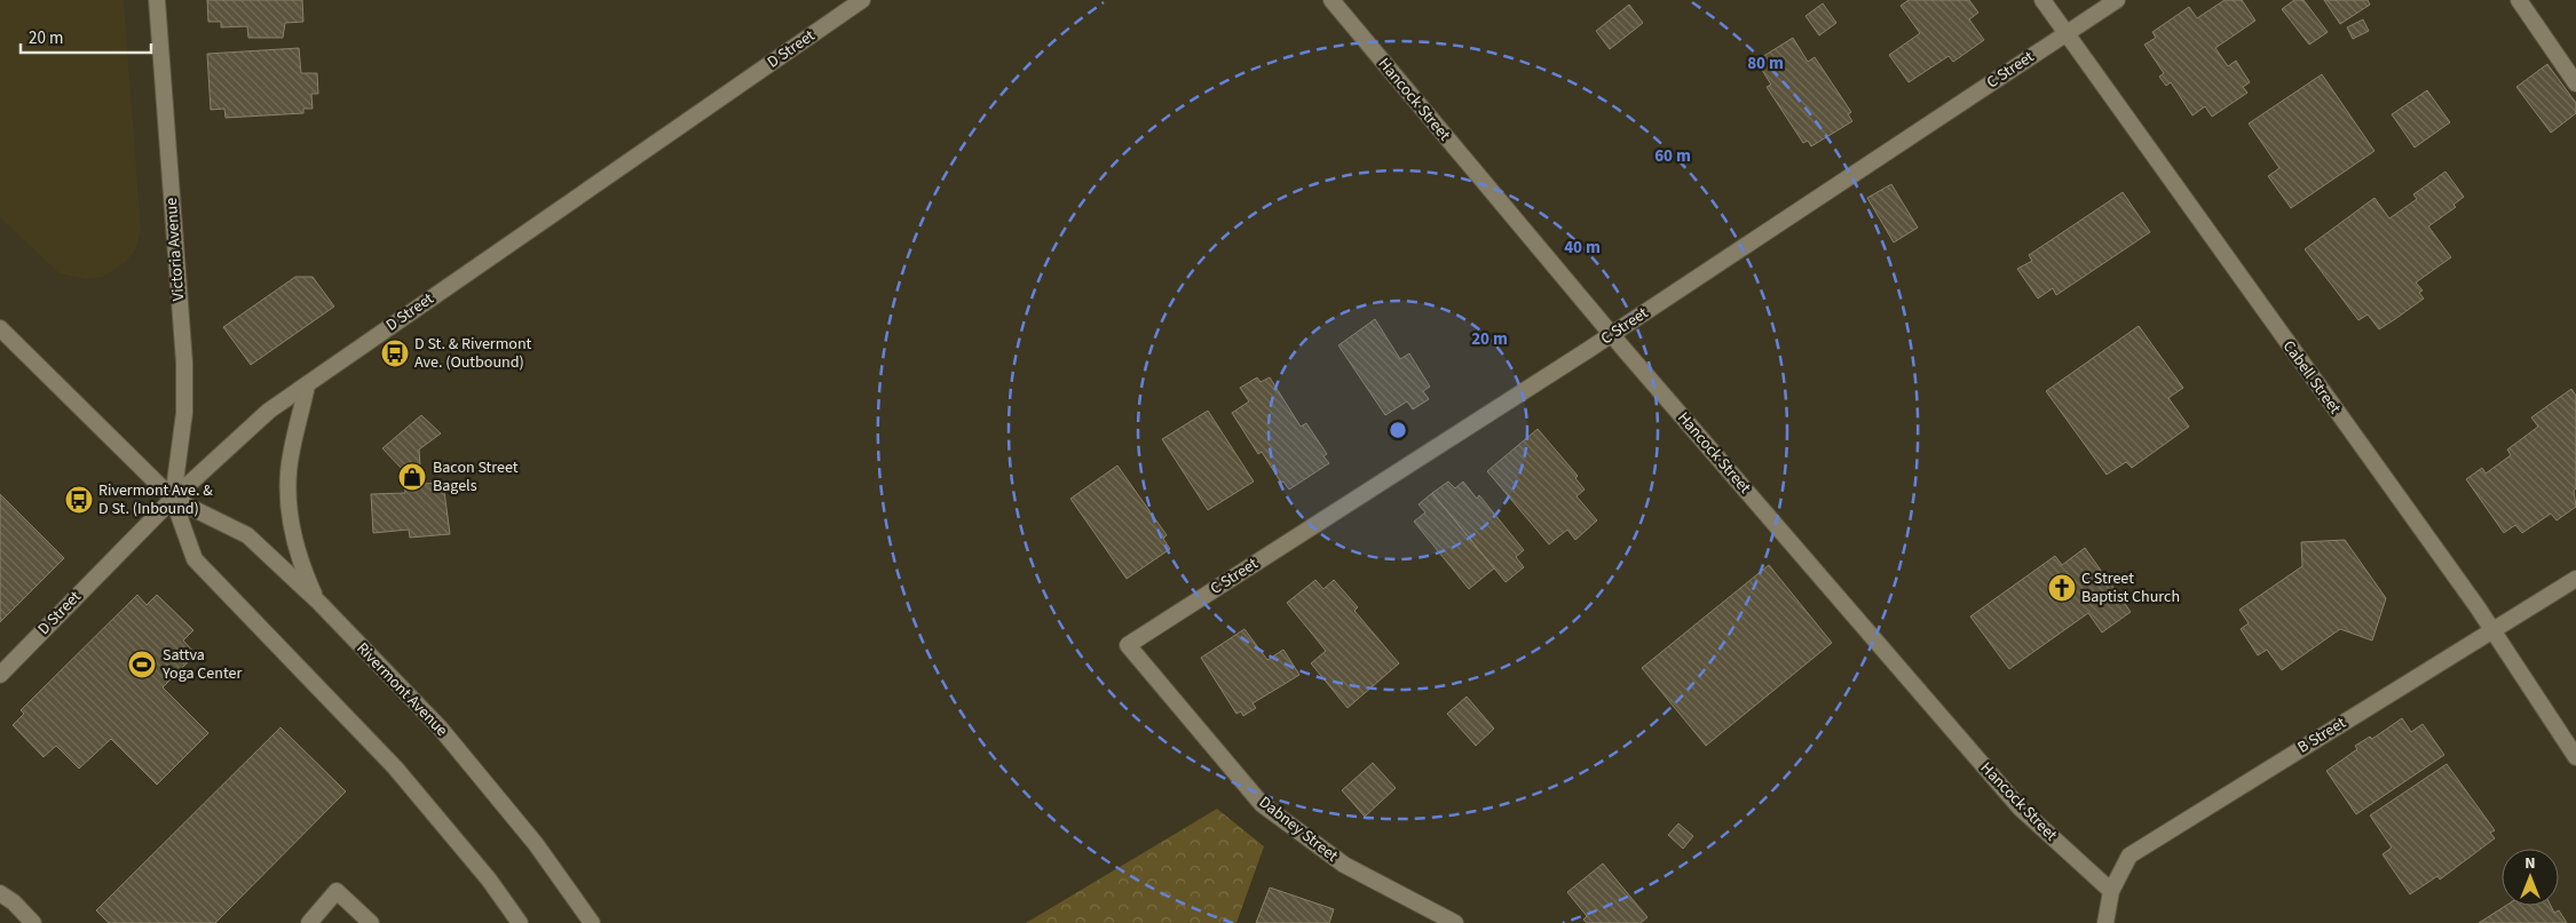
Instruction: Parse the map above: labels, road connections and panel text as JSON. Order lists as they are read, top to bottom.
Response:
{
  "streets": {
    "street": [
      "D Street",
      "C Street",
      "Hancock Street",
      "Victoria Avenue",
      "Cabell Street",
      "Rivermont Avenue",
      "B Street",
      "Dabney Street"
    ]
  },
  "crossings": [
    ["D Street", "Victoria Avenue"],
    ["D Street", "Rivermont Avenue"],
    ["C Street", "Hancock Street"],
    ["C Street", "Cabell Street"],
    ["C Street", "Dabney Street"],
    ["Hancock Street", "B Street"],
    ["Victoria Avenue", "Rivermont Avenue"],
    ["Cabell Street", "B Street"]
  ],
  "places": {
    "bus stop": ["D St. & Rivermont Ave. (Outbound)", "Rivermont Ave. & D St. (Inbound)"],
    "shop": ["Bacon Street Bagels"],
    "church": ["C Street Baptist Church"],
    "sports": ["Sattva Yoga Center"]
  },
  "scale_bar": "20 m",
  "north": "top",
  "rings": [
    "80 m",
    "60 m",
    "40 m",
    "20 m"
  ]
}
